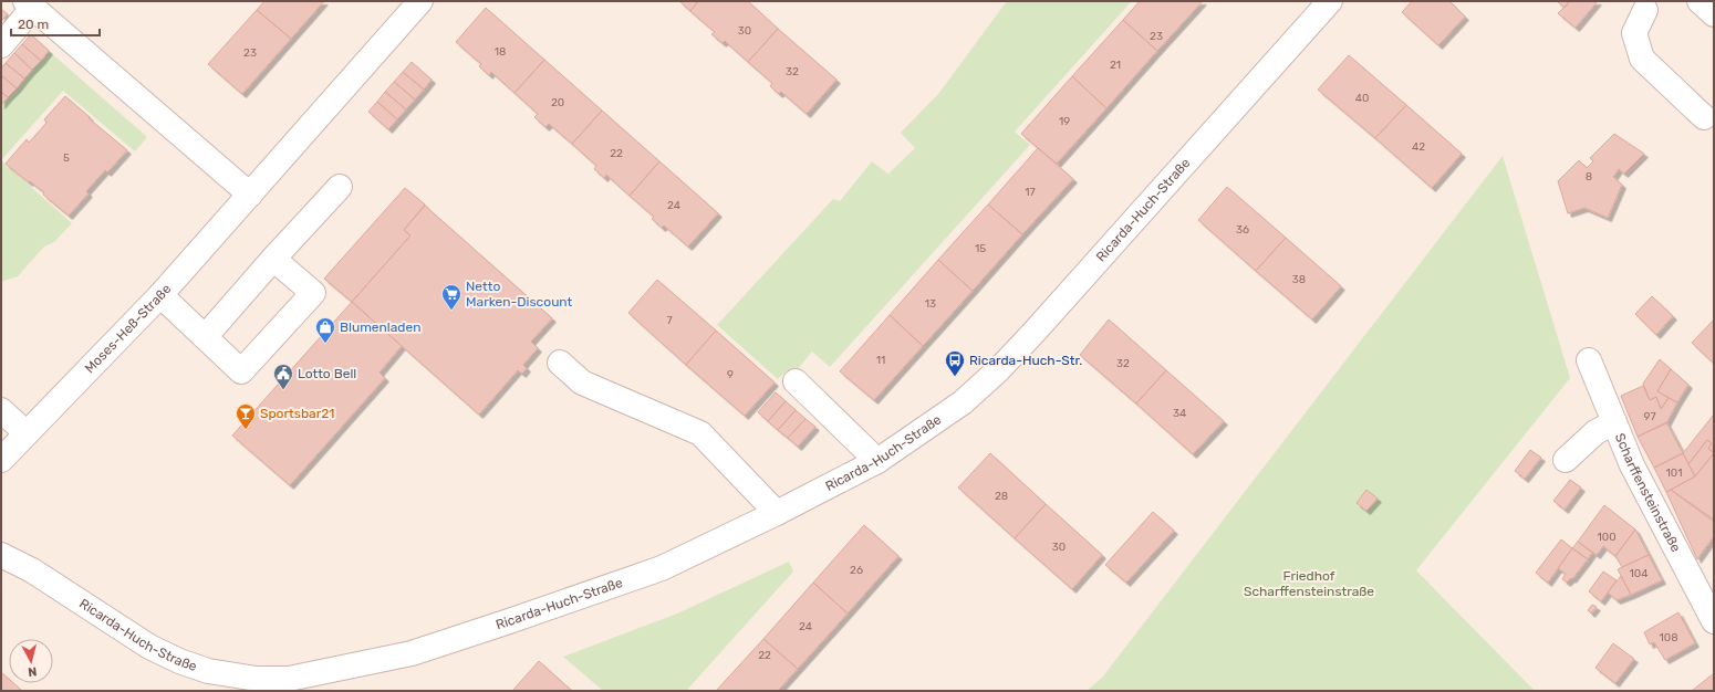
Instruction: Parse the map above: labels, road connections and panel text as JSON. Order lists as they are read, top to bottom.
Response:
{
  "streets": {
    "street": ["Ricarda-Huch-Straße", "Moses-Heß-Straße", "Scharffensteinstraße"]
  },
  "parks": ["Friedhof Scharffensteinstraße"],
  "places": {
    "supermarket": ["Netto Marken-Discount"],
    "shop": ["Blumenladen"],
    "bus stop": ["Ricarda-Huch-Str."],
    "public building": ["Lotto Bell"],
    "bar": ["Sportsbar21"]
  },
  "house_numbers": [
    "30",
    "23",
    "18",
    "23",
    "21",
    "32",
    "40",
    "20",
    "19",
    "42",
    "22",
    "5",
    "8",
    "17",
    "24",
    "36",
    "15",
    "38",
    "13",
    "7",
    "11",
    "32",
    "9",
    "34",
    "97",
    "101",
    "28",
    "100",
    "30",
    "26",
    "104",
    "24",
    "108",
    "22"
  ],
  "scale_bar": "20 m",
  "north": "bottom"
}
